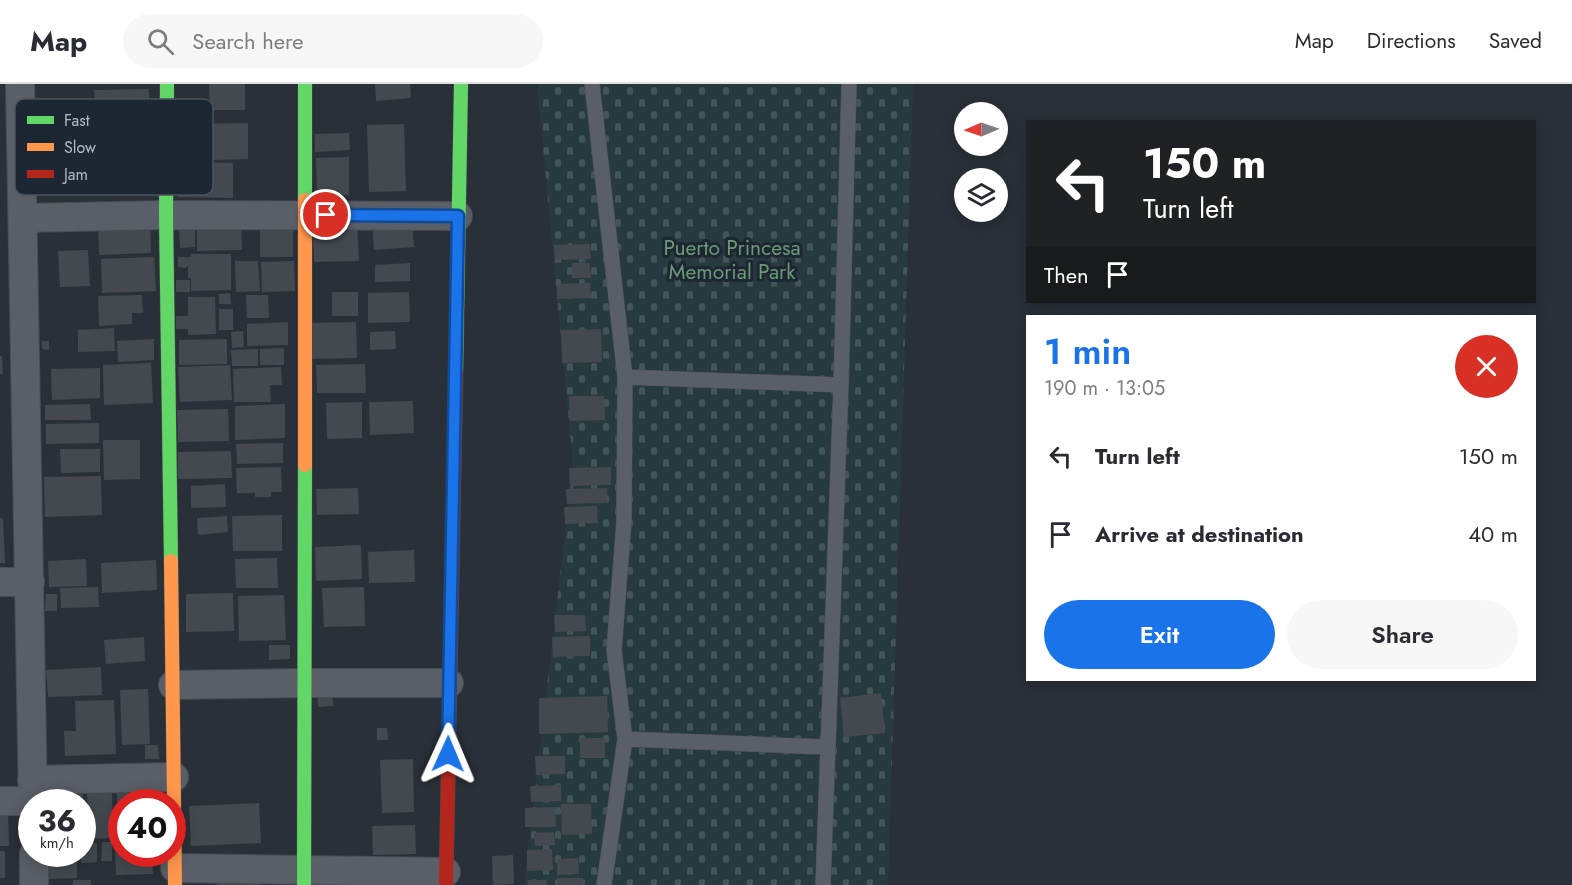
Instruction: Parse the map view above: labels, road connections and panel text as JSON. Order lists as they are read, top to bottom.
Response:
{
  "parks": ["Puerto Princesa Memorial Park"],
  "legend": ["Fast", "Slow", "Jam"],
  "north": "left",
  "page": {
    "header": "Map",
    "search": "Search here",
    "nav": ["Map", "Directions", "Saved"],
    "turn": ["150 m", "Turn left"],
    "then": "Then",
    "heading": ["1 min", "190 m · 13:05"],
    "list": [
      {
        "name": "Turn left",
        "value": "150 m"
      },
      {
        "name": "Arrive at destination",
        "value": "40 m"
      }
    ],
    "buttons": ["Exit", "Share"],
    "speed": "36 km/h",
    "limit": "40"
  }
}
